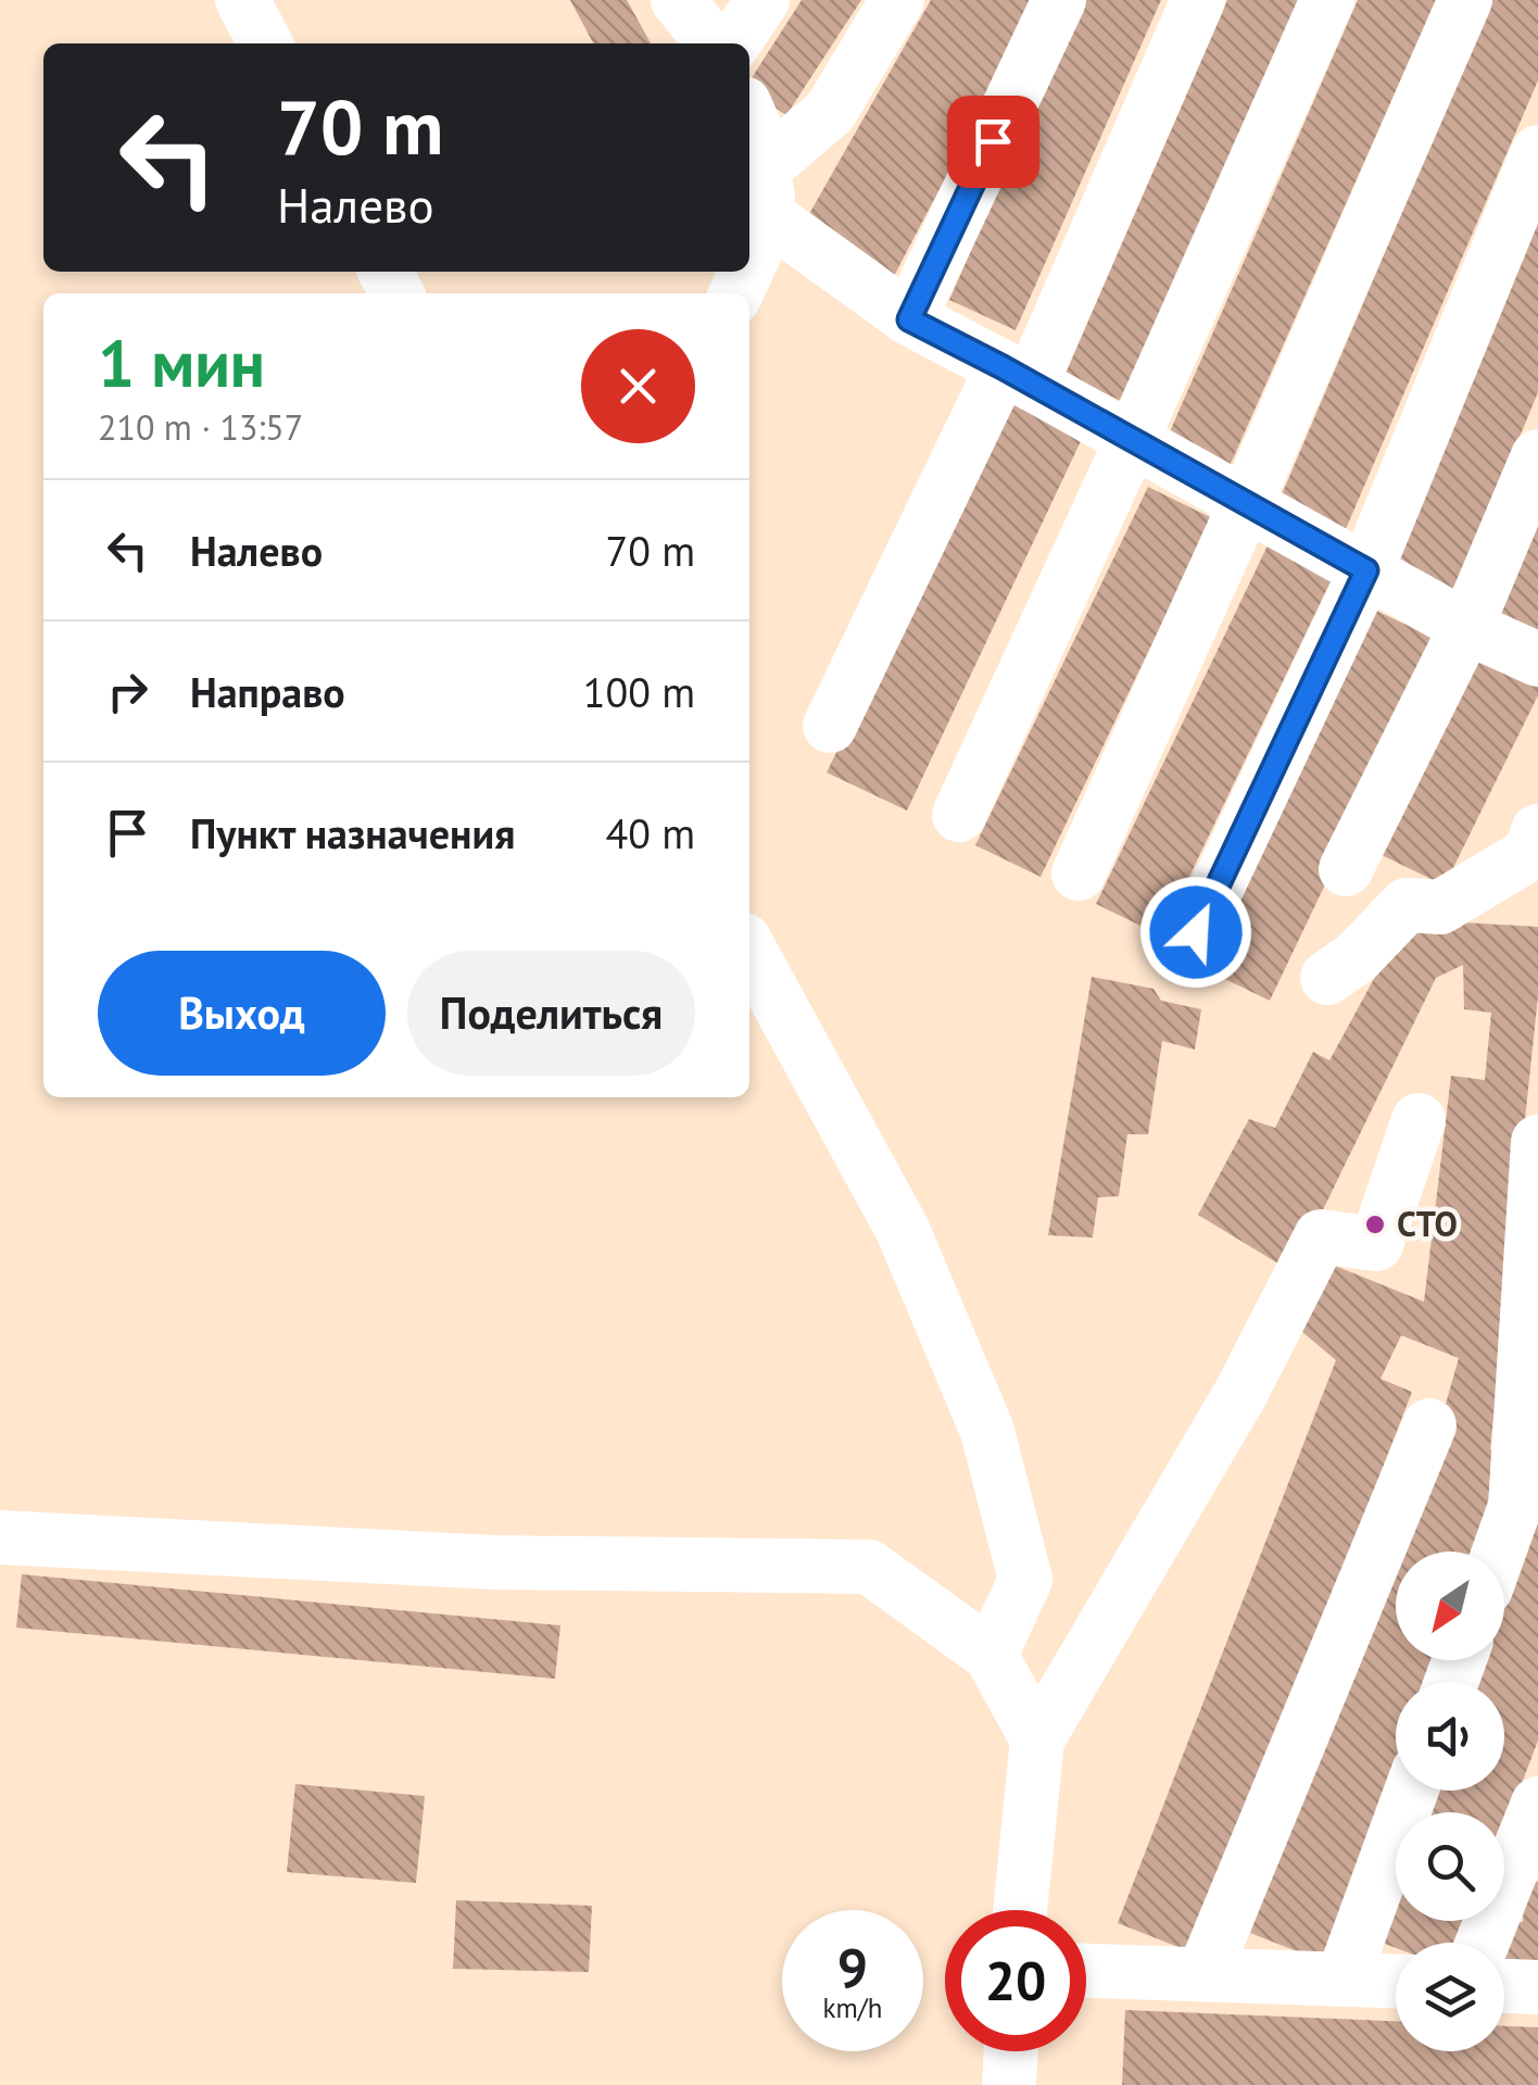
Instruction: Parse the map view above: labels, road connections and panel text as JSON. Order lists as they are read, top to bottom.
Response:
{
  "places": ["СТО"],
  "north": "bottom left",
  "page": {
    "turn": ["70 m", "Налево"],
    "heading": ["1 мин", "210 m · 13:57"],
    "list": [
      {
        "name": "Налево",
        "value": "70 m"
      },
      {
        "name": "Направо",
        "value": "100 m"
      },
      {
        "name": "Пункт назначения",
        "value": "40 m"
      }
    ],
    "buttons": ["Выход", "Поделиться"],
    "speed": "9 km/h",
    "limit": "20"
  }
}
